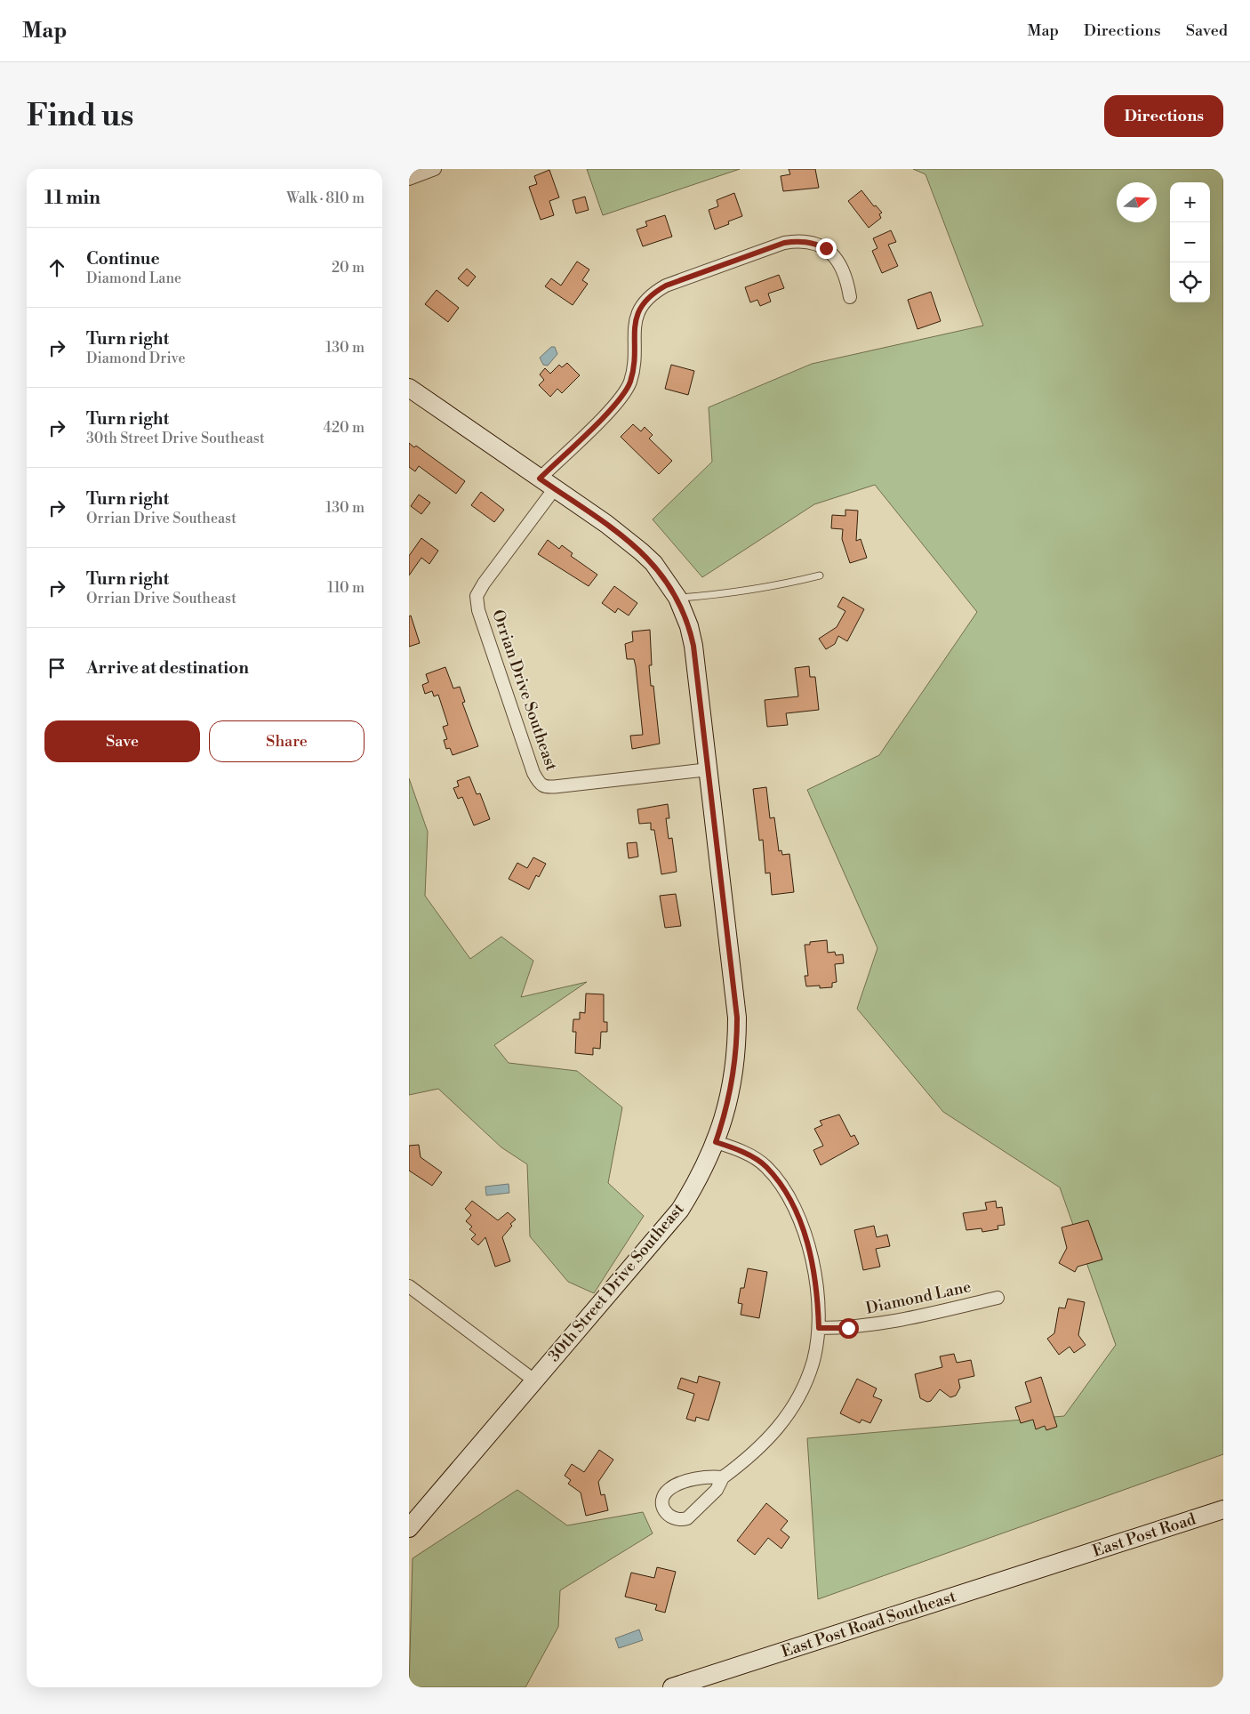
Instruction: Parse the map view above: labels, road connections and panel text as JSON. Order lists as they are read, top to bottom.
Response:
{
  "streets": {
    "main road": ["30th Street Drive Southeast", "East Post Road", "East Post Road Southeast"],
    "street": ["Orrian Drive Southeast", "Diamond Lane"]
  },
  "crossings": [
    ["Orrian Drive Southeast", "30th Street Drive Southeast"],
    ["East Post Road", "East Post Road Southeast"]
  ],
  "north": "right",
  "page": {
    "header": "Map",
    "nav": ["Map", "Directions", "Saved"],
    "buttons": [
      "Directions",
      ["Save", "Share"]
    ],
    "title": "Find us",
    "heading": ["11 min", "Walk · 810 m"],
    "map_buttons": ["+", "−"],
    "list": [
      ["Continue", "Diamond Lane", "20 m"],
      ["Turn right", "Diamond Drive", "130 m"],
      ["Turn right", "30th Street Drive Southeast", "420 m"],
      ["Turn right", "Orrian Drive Southeast", "130 m"],
      ["Turn right", "Orrian Drive Southeast", "110 m"],
      "Arrive at destination"
    ]
  }
}
